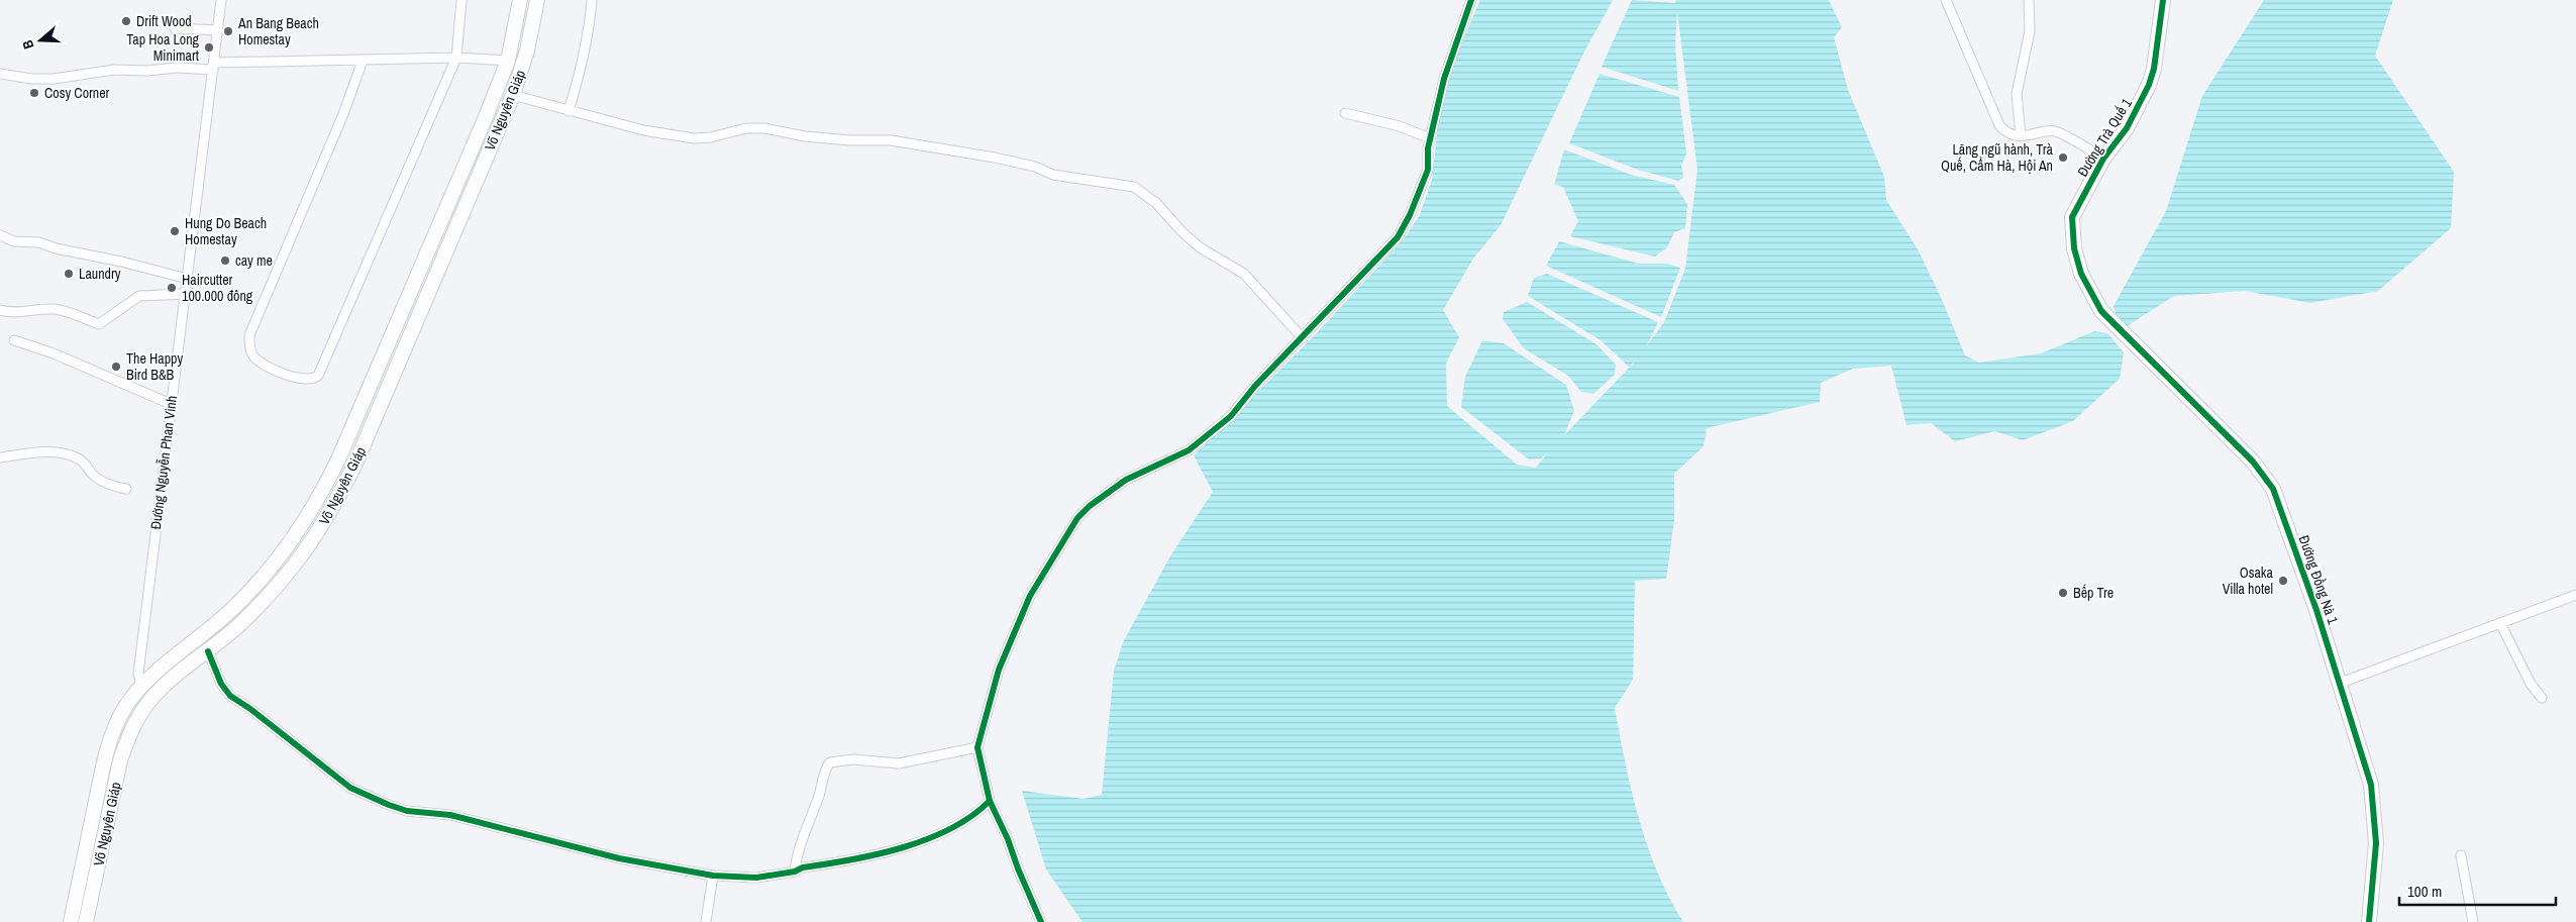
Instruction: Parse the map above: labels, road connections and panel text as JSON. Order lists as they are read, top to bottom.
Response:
{
  "streets": {
    "main road": ["Võ Nguyên Giáp", "Đường Trà Quế 1", "Đường Đồng Nà 1"],
    "street": ["Đường Nguyễn Phan Vinh"]
  },
  "crossings": [
    ["Võ Nguyên Giáp", "Đường Nguyễn Phan Vinh"],
    ["Đường Trà Quế 1", "Đường Đồng Nà 1"]
  ],
  "places": [
    "Drift Wood",
    "An Bang Beach Homestay",
    "Tap Hoa Long Minimart",
    "Cosy Corner",
    "Lăng ngũ hành, Trà Quế, Cẩm Hà, Hội An",
    "Hung Do Beach Homestay",
    "cay me",
    "Laundry",
    "Haircutter 100.000 đông",
    "The Happy Bird B&B",
    "Osaka Villa hotel",
    "Bếp Tre"
  ],
  "scale_bar": "100 m",
  "north": "left"
}
